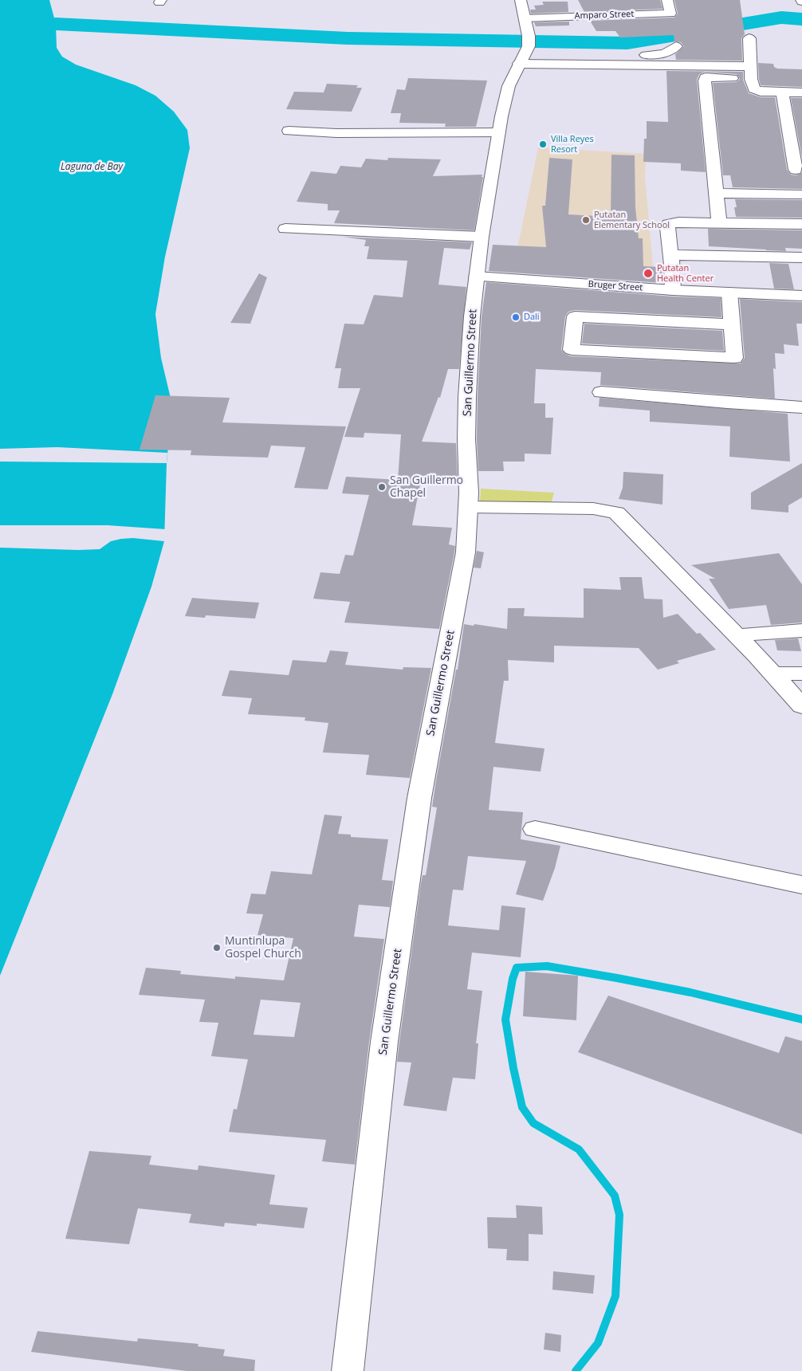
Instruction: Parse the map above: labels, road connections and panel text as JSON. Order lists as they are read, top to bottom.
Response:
{
  "streets": {
    "street": ["Amparo Street", "Bruger Street", "San Guillermo Street"]
  },
  "crossings": [
    ["Bruger Street", "San Guillermo Street"]
  ],
  "water": ["Laguna de Bay"],
  "places": [
    "Villa Reyes Resort",
    "Putatan Elementary School",
    "Putatan Health Center",
    "Dali",
    "San Guillermo Chapel",
    "Muntinlupa Gospel Church"
  ]
}
